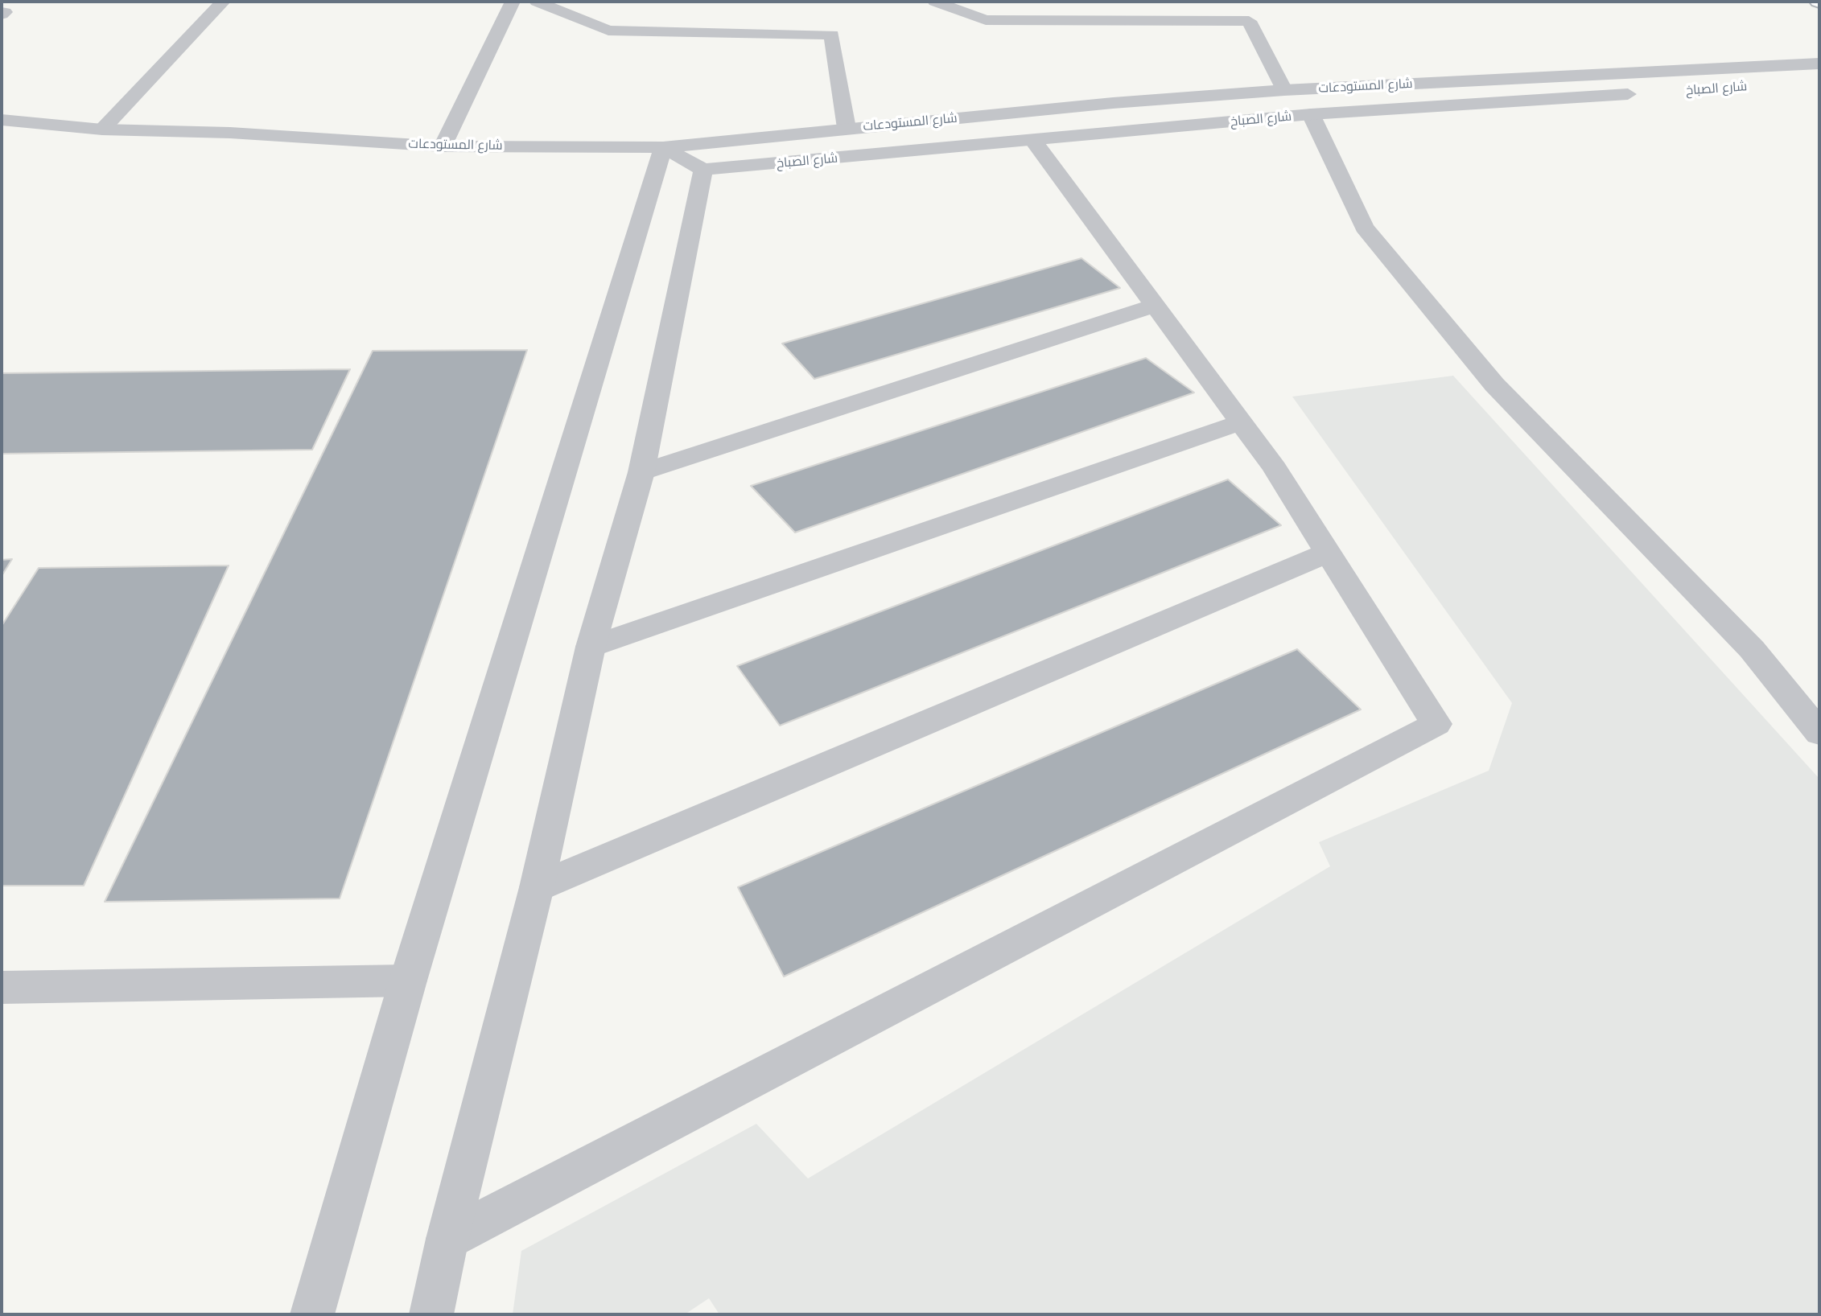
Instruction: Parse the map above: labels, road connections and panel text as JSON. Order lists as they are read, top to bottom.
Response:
{
  "streets": {
    "street": ["شارع المستودعات", "شارع الصباخ"]
  }
}
